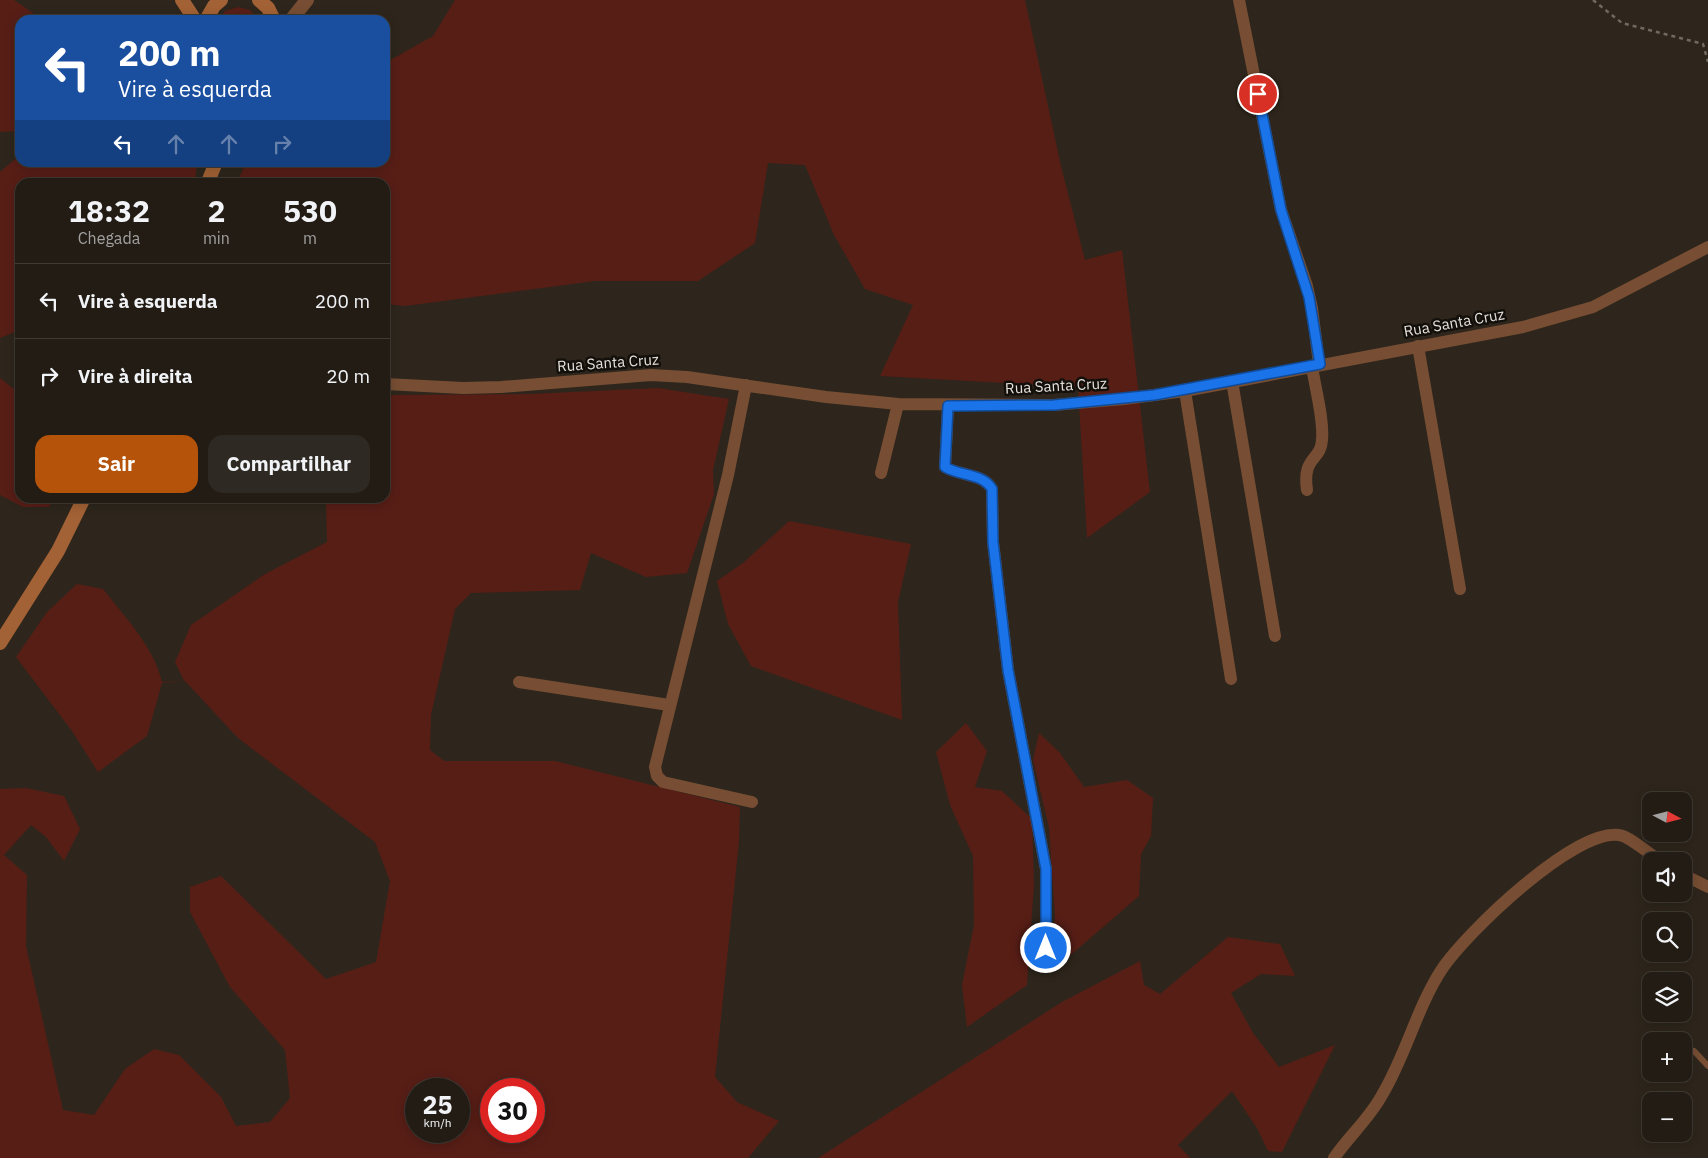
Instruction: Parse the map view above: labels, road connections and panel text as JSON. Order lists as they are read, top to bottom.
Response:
{
  "streets": {
    "street": ["Rua Santa Cruz"]
  },
  "north": "right",
  "page": {
    "turn": ["200 m", "Vire à esquerda"],
    "eta": [
      "18:32",
      "Chegada",
      "2",
      "min",
      "530",
      "m"
    ],
    "list": [
      {
        "name": "Vire à esquerda",
        "value": "200 m"
      },
      {
        "name": "Vire à direita",
        "value": "20 m"
      }
    ],
    "buttons": ["Sair", "Compartilhar"],
    "map_buttons": ["+", "−"],
    "speed": "25 km/h",
    "limit": "30"
  }
}
